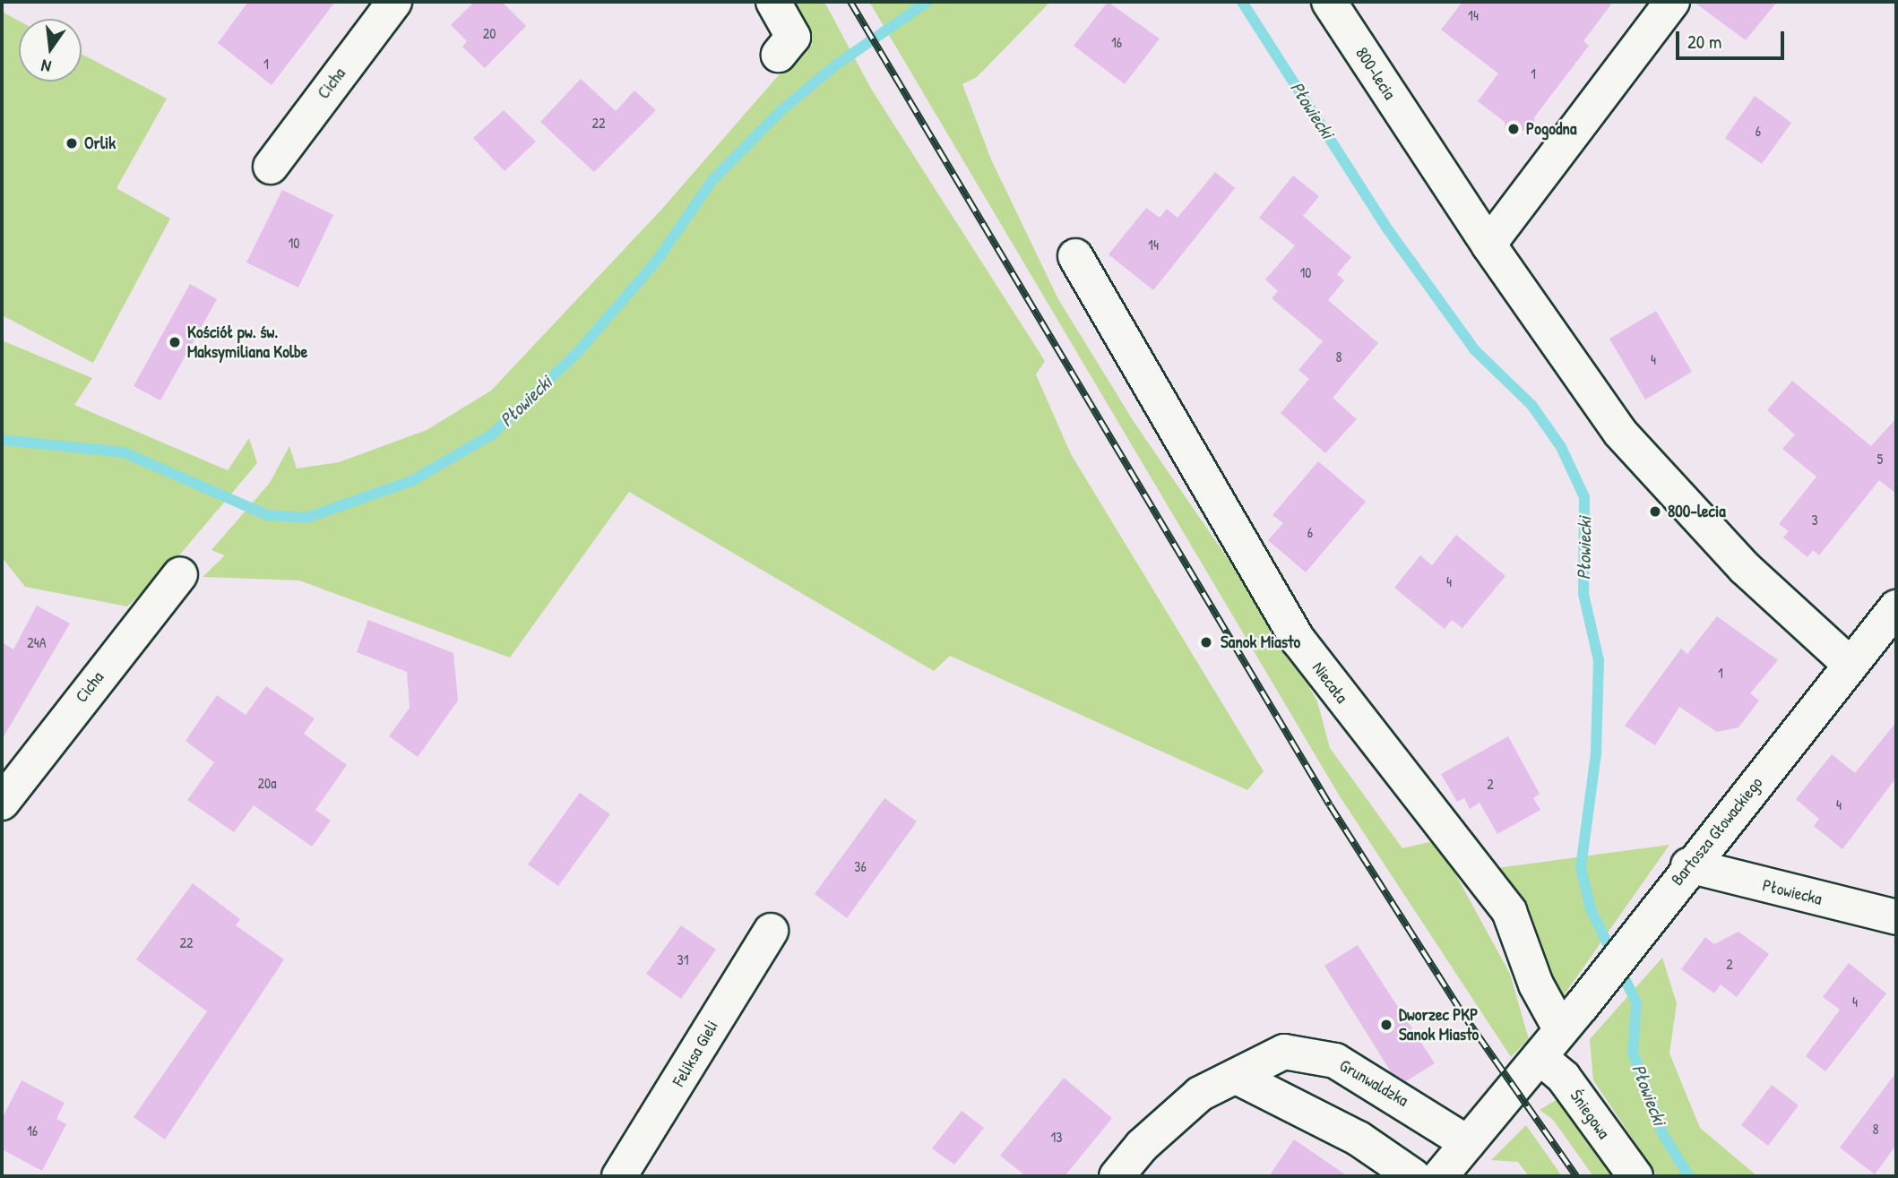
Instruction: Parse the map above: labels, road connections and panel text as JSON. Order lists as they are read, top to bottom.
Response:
{
  "streets": {
    "street": [
      "800-lecia",
      "Cicha",
      "Niecała",
      "Bartosza Głowackiego",
      "Płowiecka",
      "Feliksa Gieli",
      "Grunwaldzka",
      "Śniegowa"
    ]
  },
  "crossings": [
    ["800-lecia", "Bartosza Głowackiego"],
    ["Niecała", "Bartosza Głowackiego"],
    ["Bartosza Głowackiego", "Płowiecka"],
    ["Bartosza Głowackiego", "Grunwaldzka"],
    ["Bartosza Głowackiego", "Śniegowa"]
  ],
  "water": ["Płowiecki"],
  "places": [
    "Pogodna",
    "Orlik",
    "Kościół pw. św. Maksymiliana Kolbe",
    "800-lecia",
    "Sanok Miasto",
    "Dworzec PKP Sanok Miasto"
  ],
  "house_numbers": [
    "14",
    "20",
    "16",
    "1",
    "1",
    "22",
    "6",
    "10",
    "14",
    "10",
    "8",
    "4",
    "5",
    "3",
    "6",
    "4",
    "24A",
    "1",
    "20a",
    "2",
    "4",
    "36",
    "22",
    "31",
    "2",
    "4",
    "8",
    "16",
    "13"
  ],
  "scale_bar": "20 m",
  "north": "bottom"
}
